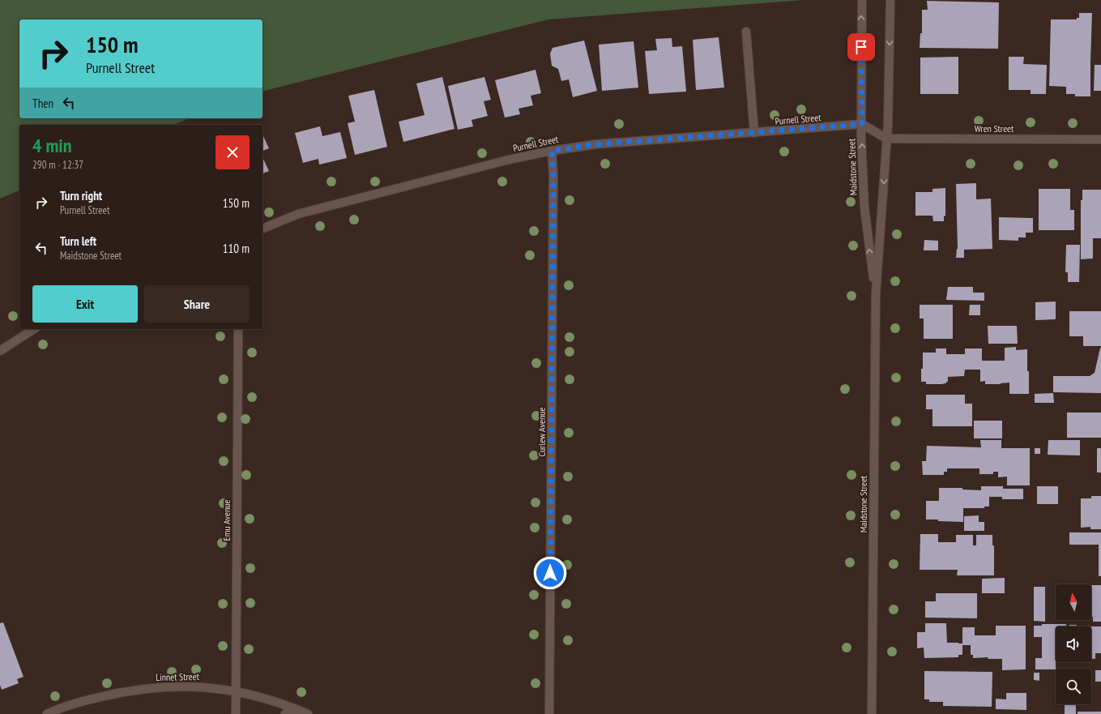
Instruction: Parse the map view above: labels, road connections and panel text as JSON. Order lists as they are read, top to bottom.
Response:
{
  "streets": {
    "street": [
      "Purnell Street",
      "Wren Street",
      "Maidstone Street",
      "Curlew Avenue",
      "Emu Avenue",
      "Linnet Street"
    ]
  },
  "crossings": [
    ["Purnell Street", "Maidstone Street"],
    ["Purnell Street", "Curlew Avenue"],
    ["Wren Street", "Maidstone Street"],
    ["Emu Avenue", "Linnet Street"]
  ],
  "north": "top",
  "page": {
    "turn": ["150 m", "Purnell Street"],
    "then": "Then",
    "heading": ["4 min", "290 m · 12:37"],
    "list": [
      {
        "name": "Turn right",
        "note": "Purnell Street",
        "value": "150 m"
      },
      {
        "name": "Turn left",
        "note": "Maidstone Street",
        "value": "110 m"
      }
    ],
    "buttons": ["Exit", "Share"]
  }
}
